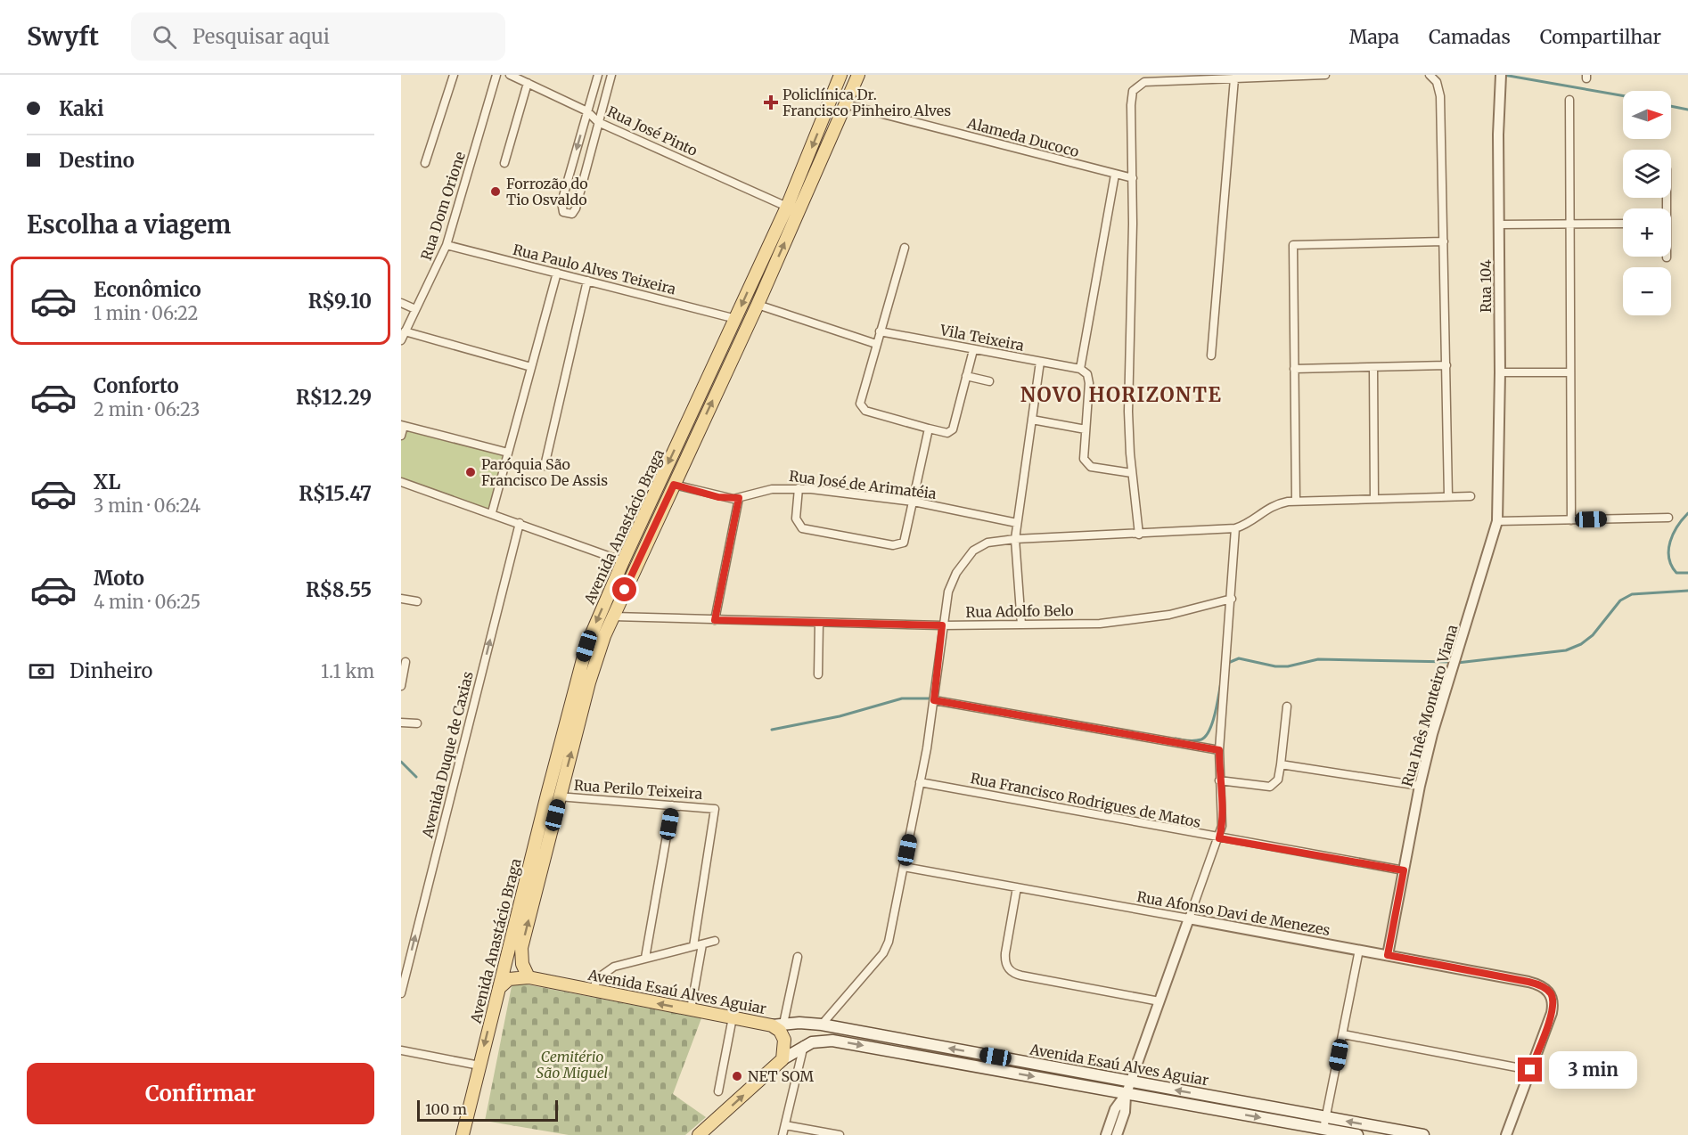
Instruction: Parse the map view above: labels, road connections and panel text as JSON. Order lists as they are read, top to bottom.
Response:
{
  "streets": {
    "main road": ["Avenida Anastácio Braga", "Avenida Esaú Alves Aguiar"],
    "street": [
      "Rua José Pinto",
      "Alameda Ducoco",
      "Rua Dom Orione",
      "Rua Paulo Alves Teixeira",
      "Rua 104",
      "Vila Teixeira",
      "Rua José de Arimatéia",
      "Rua Adolfo Belo",
      "Rua Inês Monteiro Viana",
      "Avenida Duque de Caxias",
      "Rua Perilo Teixeira",
      "Rua Francisco Rodrigues de Matos",
      "Rua Afonso Davi de Menezes"
    ]
  },
  "crossings": [
    ["Rua José Pinto", "Avenida Anastácio Braga"],
    ["Alameda Ducoco", "Avenida Anastácio Braga"],
    ["Rua Dom Orione", "Rua Paulo Alves Teixeira"],
    ["Rua Paulo Alves Teixeira", "Avenida Anastácio Braga"],
    ["Rua 104", "Rua Inês Monteiro Viana"],
    ["Rua José de Arimatéia", "Avenida Anastácio Braga"],
    ["Avenida Anastácio Braga", "Rua Adolfo Belo"],
    ["Avenida Anastácio Braga", "Rua Perilo Teixeira"],
    ["Avenida Anastácio Braga", "Avenida Esaú Alves Aguiar"],
    ["Rua Inês Monteiro Viana", "Rua Francisco Rodrigues de Matos"],
    ["Rua Inês Monteiro Viana", "Rua Afonso Davi de Menezes"]
  ],
  "one_way": ["Avenida Duque de Caxias"],
  "districts": ["NOVO HORIZONTE"],
  "parks": ["Cemitério São Miguel"],
  "places": {
    "health": ["Policlínica Dr. Francisco Pinheiro Alves"],
    "other": ["Forrozão do Tio Osvaldo", "Paróquia São Francisco De Assis", "NET SOM"]
  },
  "scale_bar": "100 m",
  "north": "right",
  "page": {
    "header": "Swyft",
    "search": "Pesquisar aqui",
    "nav": ["Mapa", "Camadas", "Compartilhar"],
    "banner": ["Kaki", "Destino"],
    "map_buttons": ["+", "−"],
    "heading": "Escolha a viagem",
    "list": [
      {
        "name": "Econômico",
        "note": "1 min · 06:22",
        "value": "R$9.10"
      },
      {
        "name": "Conforto",
        "note": "2 min · 06:23",
        "value": "R$12.29"
      },
      {
        "name": "XL",
        "note": "3 min · 06:24",
        "value": "R$15.47"
      },
      {
        "name": "Moto",
        "note": "4 min · 06:25",
        "value": "R$8.55"
      }
    ],
    "pay": ["Dinheiro", "1.1 km"],
    "bubble": "3 min",
    "buttons": "Confirmar",
    "scale": "100 m"
  }
}
